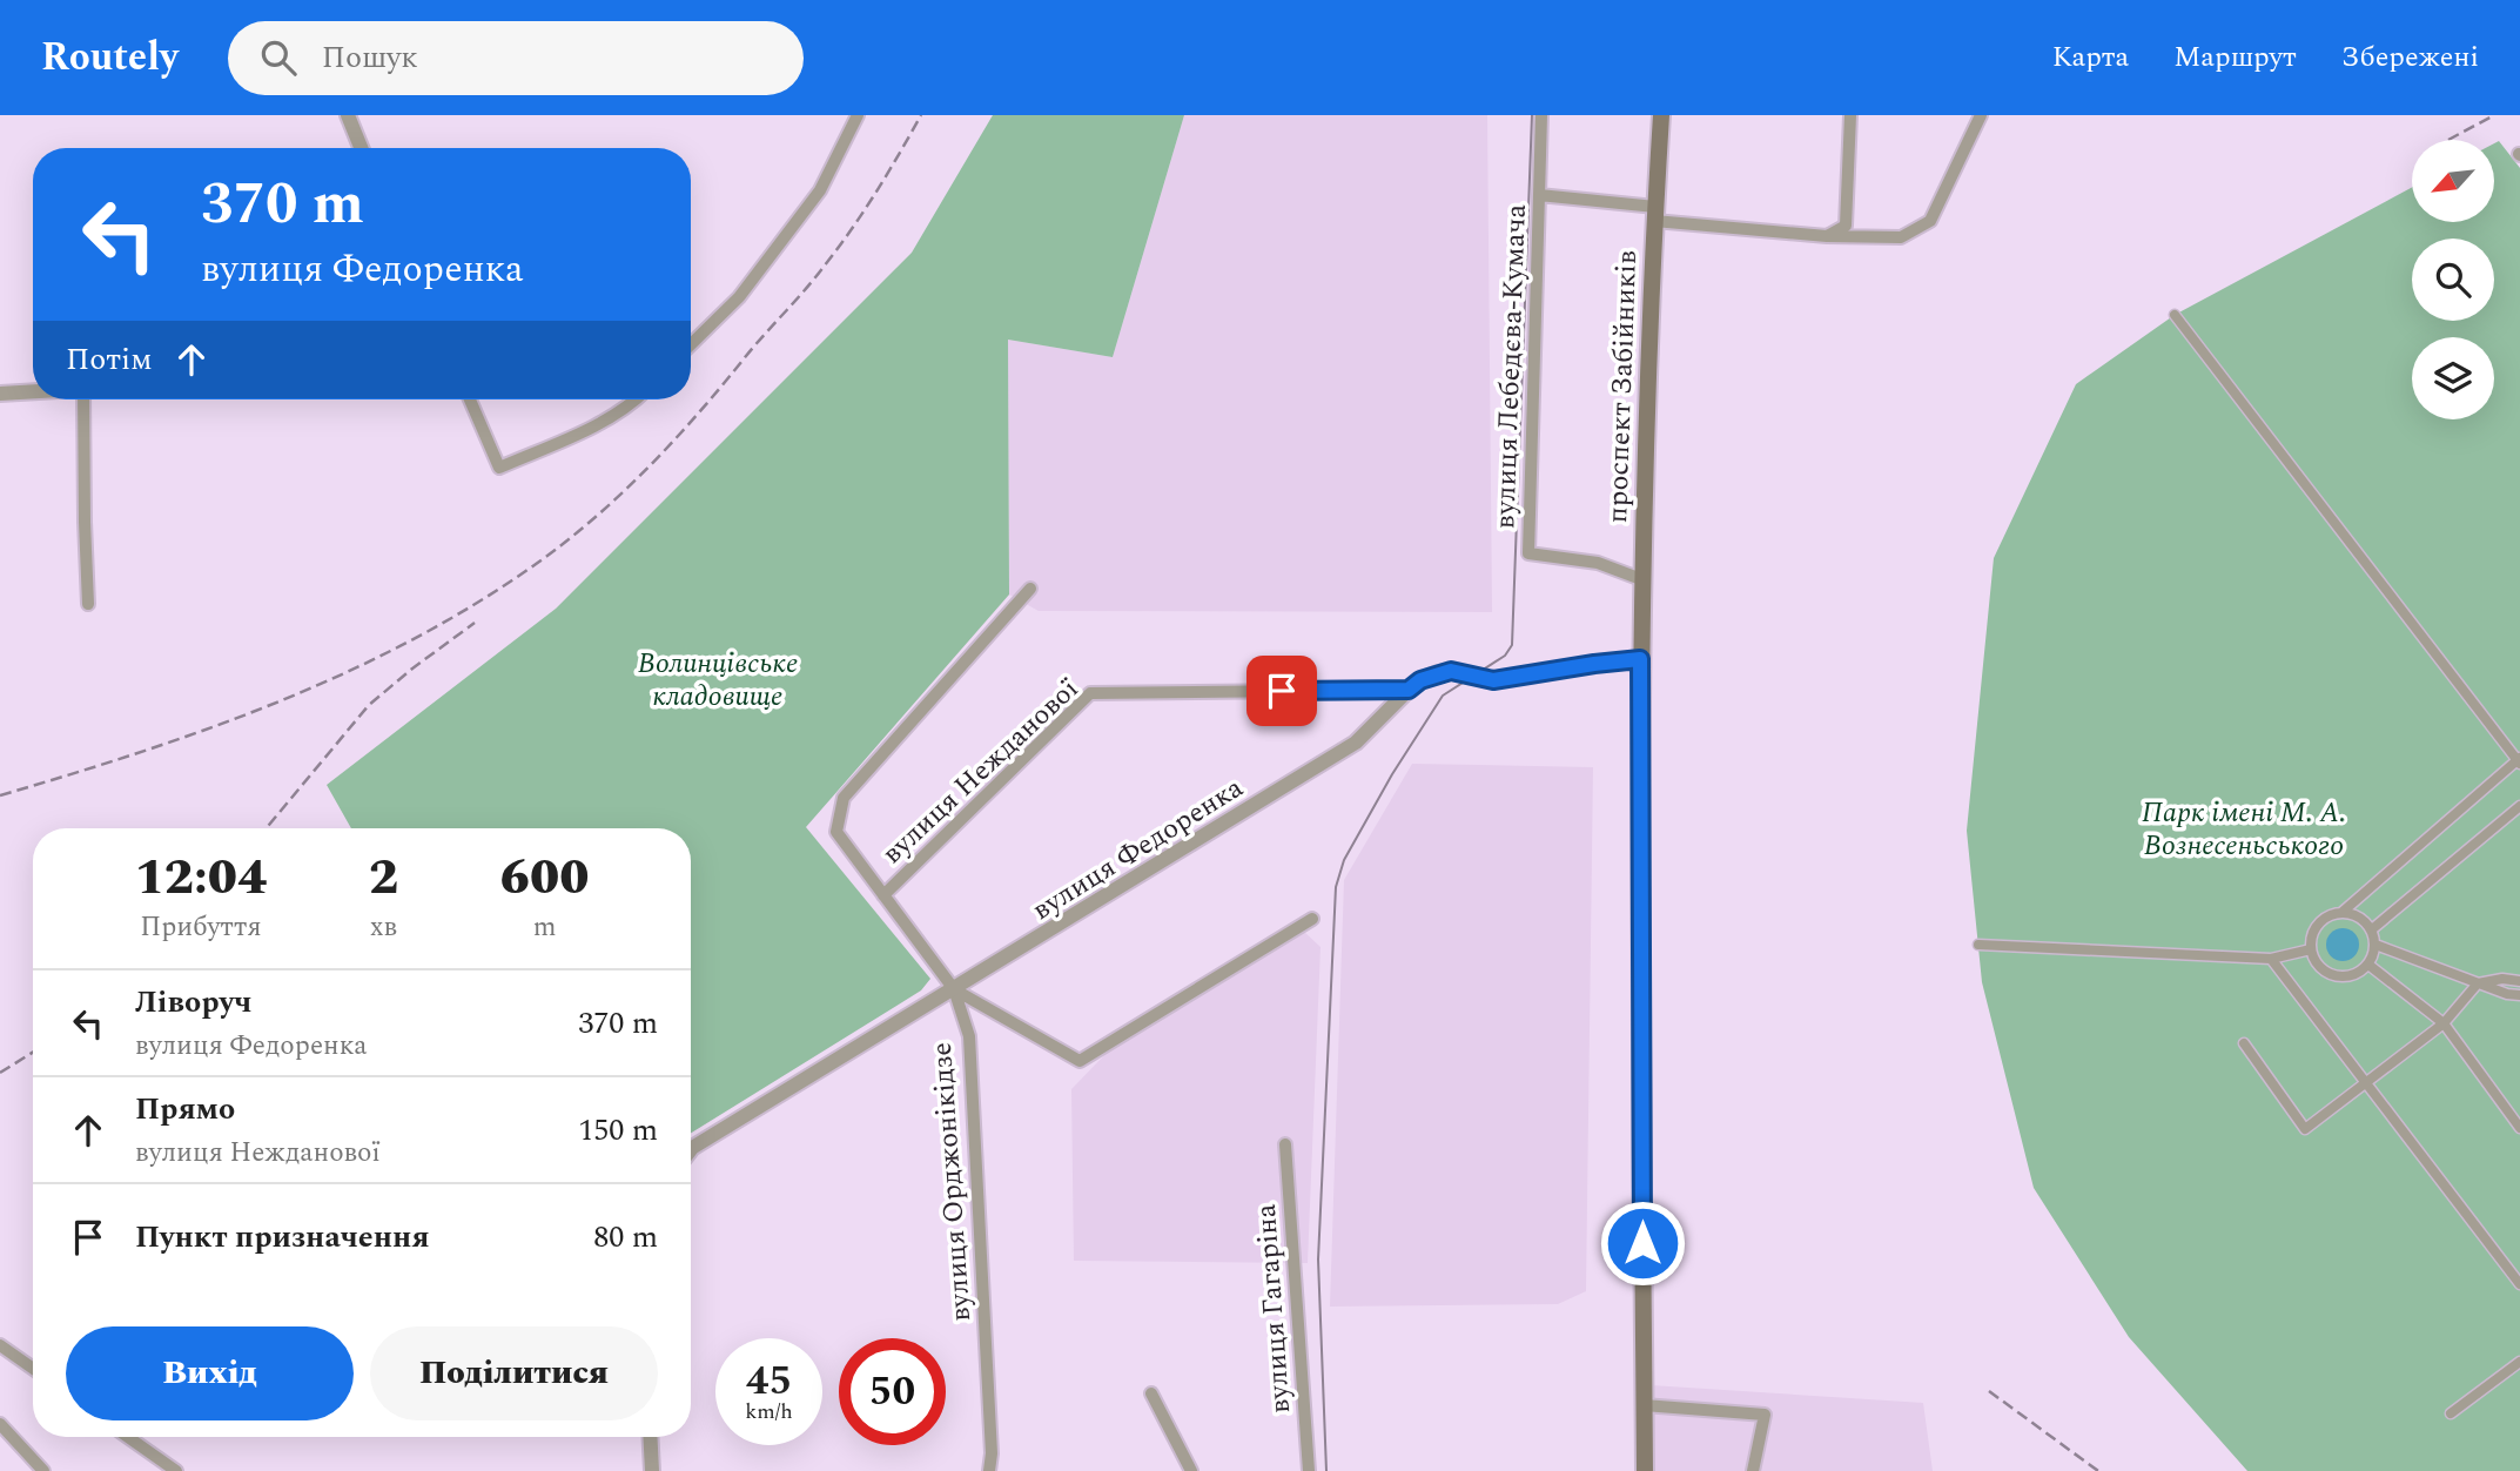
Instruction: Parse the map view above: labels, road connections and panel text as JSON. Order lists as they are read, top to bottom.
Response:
{
  "streets": {
    "main road": ["проспект Забійників"],
    "street": [
      "вулиця Лебедєва-Кумача",
      "вулиця Нежданової",
      "вулиця Федоренка",
      "вулиця Орджонікідзе",
      "вулиця Гагаріна"
    ]
  },
  "crossings": [
    ["вулиця Лебедєва-Кумача", "проспект Забійників"],
    ["проспект Забійників", "вулиця Федоренка"],
    ["вулиця Нежданової", "вулиця Федоренка"],
    ["вулиця Федоренка", "вулиця Орджонікідзе"]
  ],
  "parks": ["Волинцівське кладовище", "Парк імені М. А. Вознесеньського"],
  "north": "bottom left",
  "page": {
    "header": "Routely",
    "search": "Пошук",
    "nav": ["Карта", "Маршрут", "Збережені"],
    "turn": ["370 m", "вулиця Федоренка"],
    "then": "Потім",
    "eta": [
      "12:04",
      "Прибуття",
      "2",
      "хв",
      "600",
      "m"
    ],
    "list": [
      {
        "name": "Ліворуч",
        "note": "вулиця Федоренка",
        "value": "370 m"
      },
      {
        "name": "Прямо",
        "note": "вулиця Нежданової",
        "value": "150 m"
      },
      {
        "name": "Пункт призначення",
        "value": "80 m"
      }
    ],
    "buttons": ["Вихід", "Поділитися"],
    "speed": "45 km/h",
    "limit": "50"
  }
}
